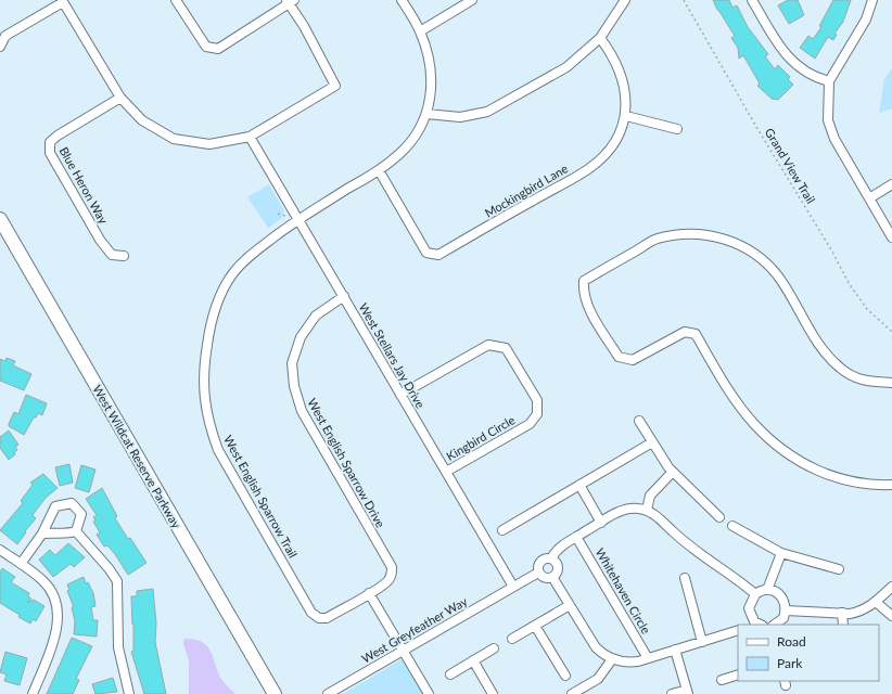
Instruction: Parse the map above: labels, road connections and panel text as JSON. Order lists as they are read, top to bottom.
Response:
{
  "streets": {
    "main road": ["West Wildcat Reserve Parkway"],
    "street": [
      "Blue Heron Way",
      "Mockingbird Lane",
      "West Stellars Jay Drive",
      "Kingbird Circle",
      "West English Sparrow Drive",
      "West English Sparrow Trail",
      "Whitehaven Circle",
      "West Greyfeather Way"
    ],
    "path": ["Grand View Trail"]
  },
  "crossings": [
    ["Mockingbird Lane", "West English Sparrow Trail"],
    ["West Stellars Jay Drive", "Kingbird Circle"],
    ["West Stellars Jay Drive", "West English Sparrow Drive"],
    ["West Stellars Jay Drive", "West English Sparrow Trail"],
    ["West Stellars Jay Drive", "West Greyfeather Way"],
    ["West English Sparrow Drive", "West English Sparrow Trail"]
  ],
  "legend": ["Road", "Park"]
}
